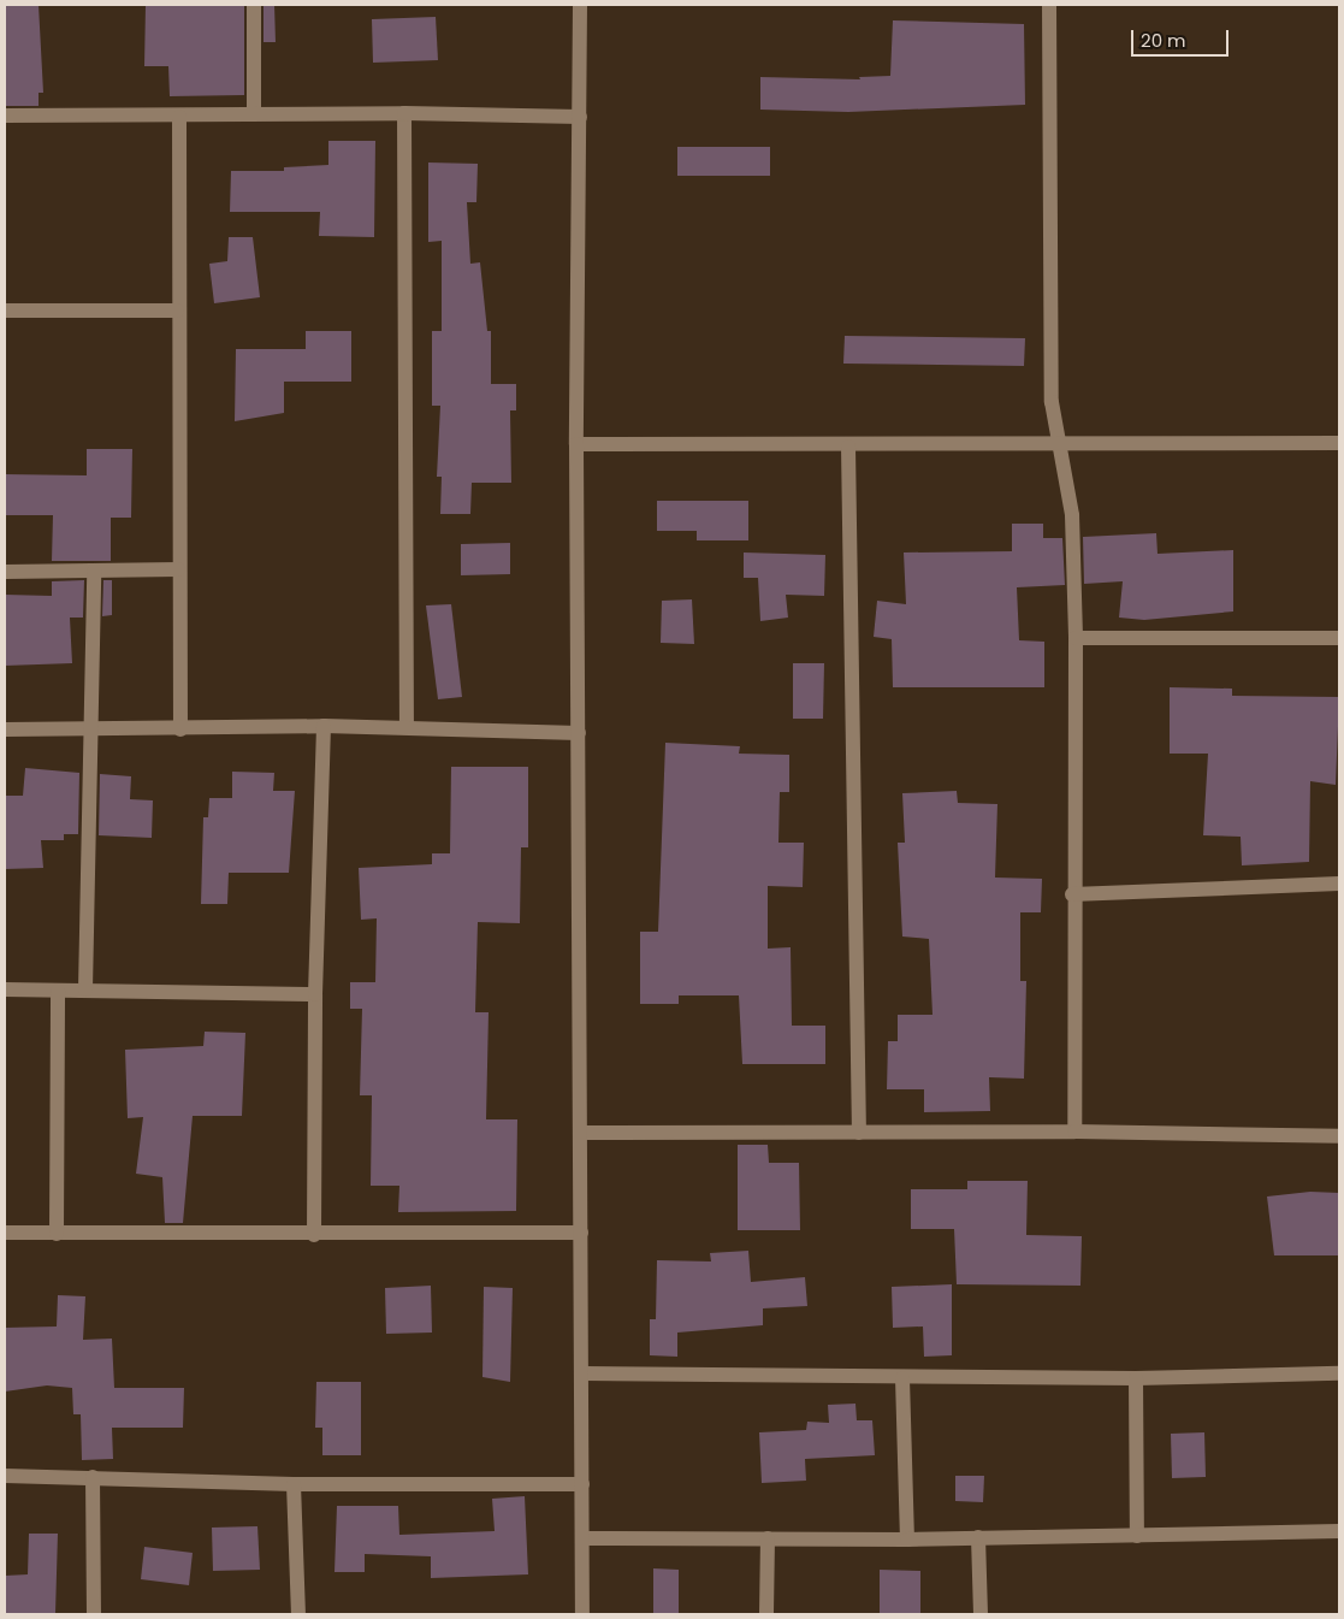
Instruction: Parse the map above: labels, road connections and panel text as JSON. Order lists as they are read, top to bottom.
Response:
{
  "scale_bar": "20 m"
}
